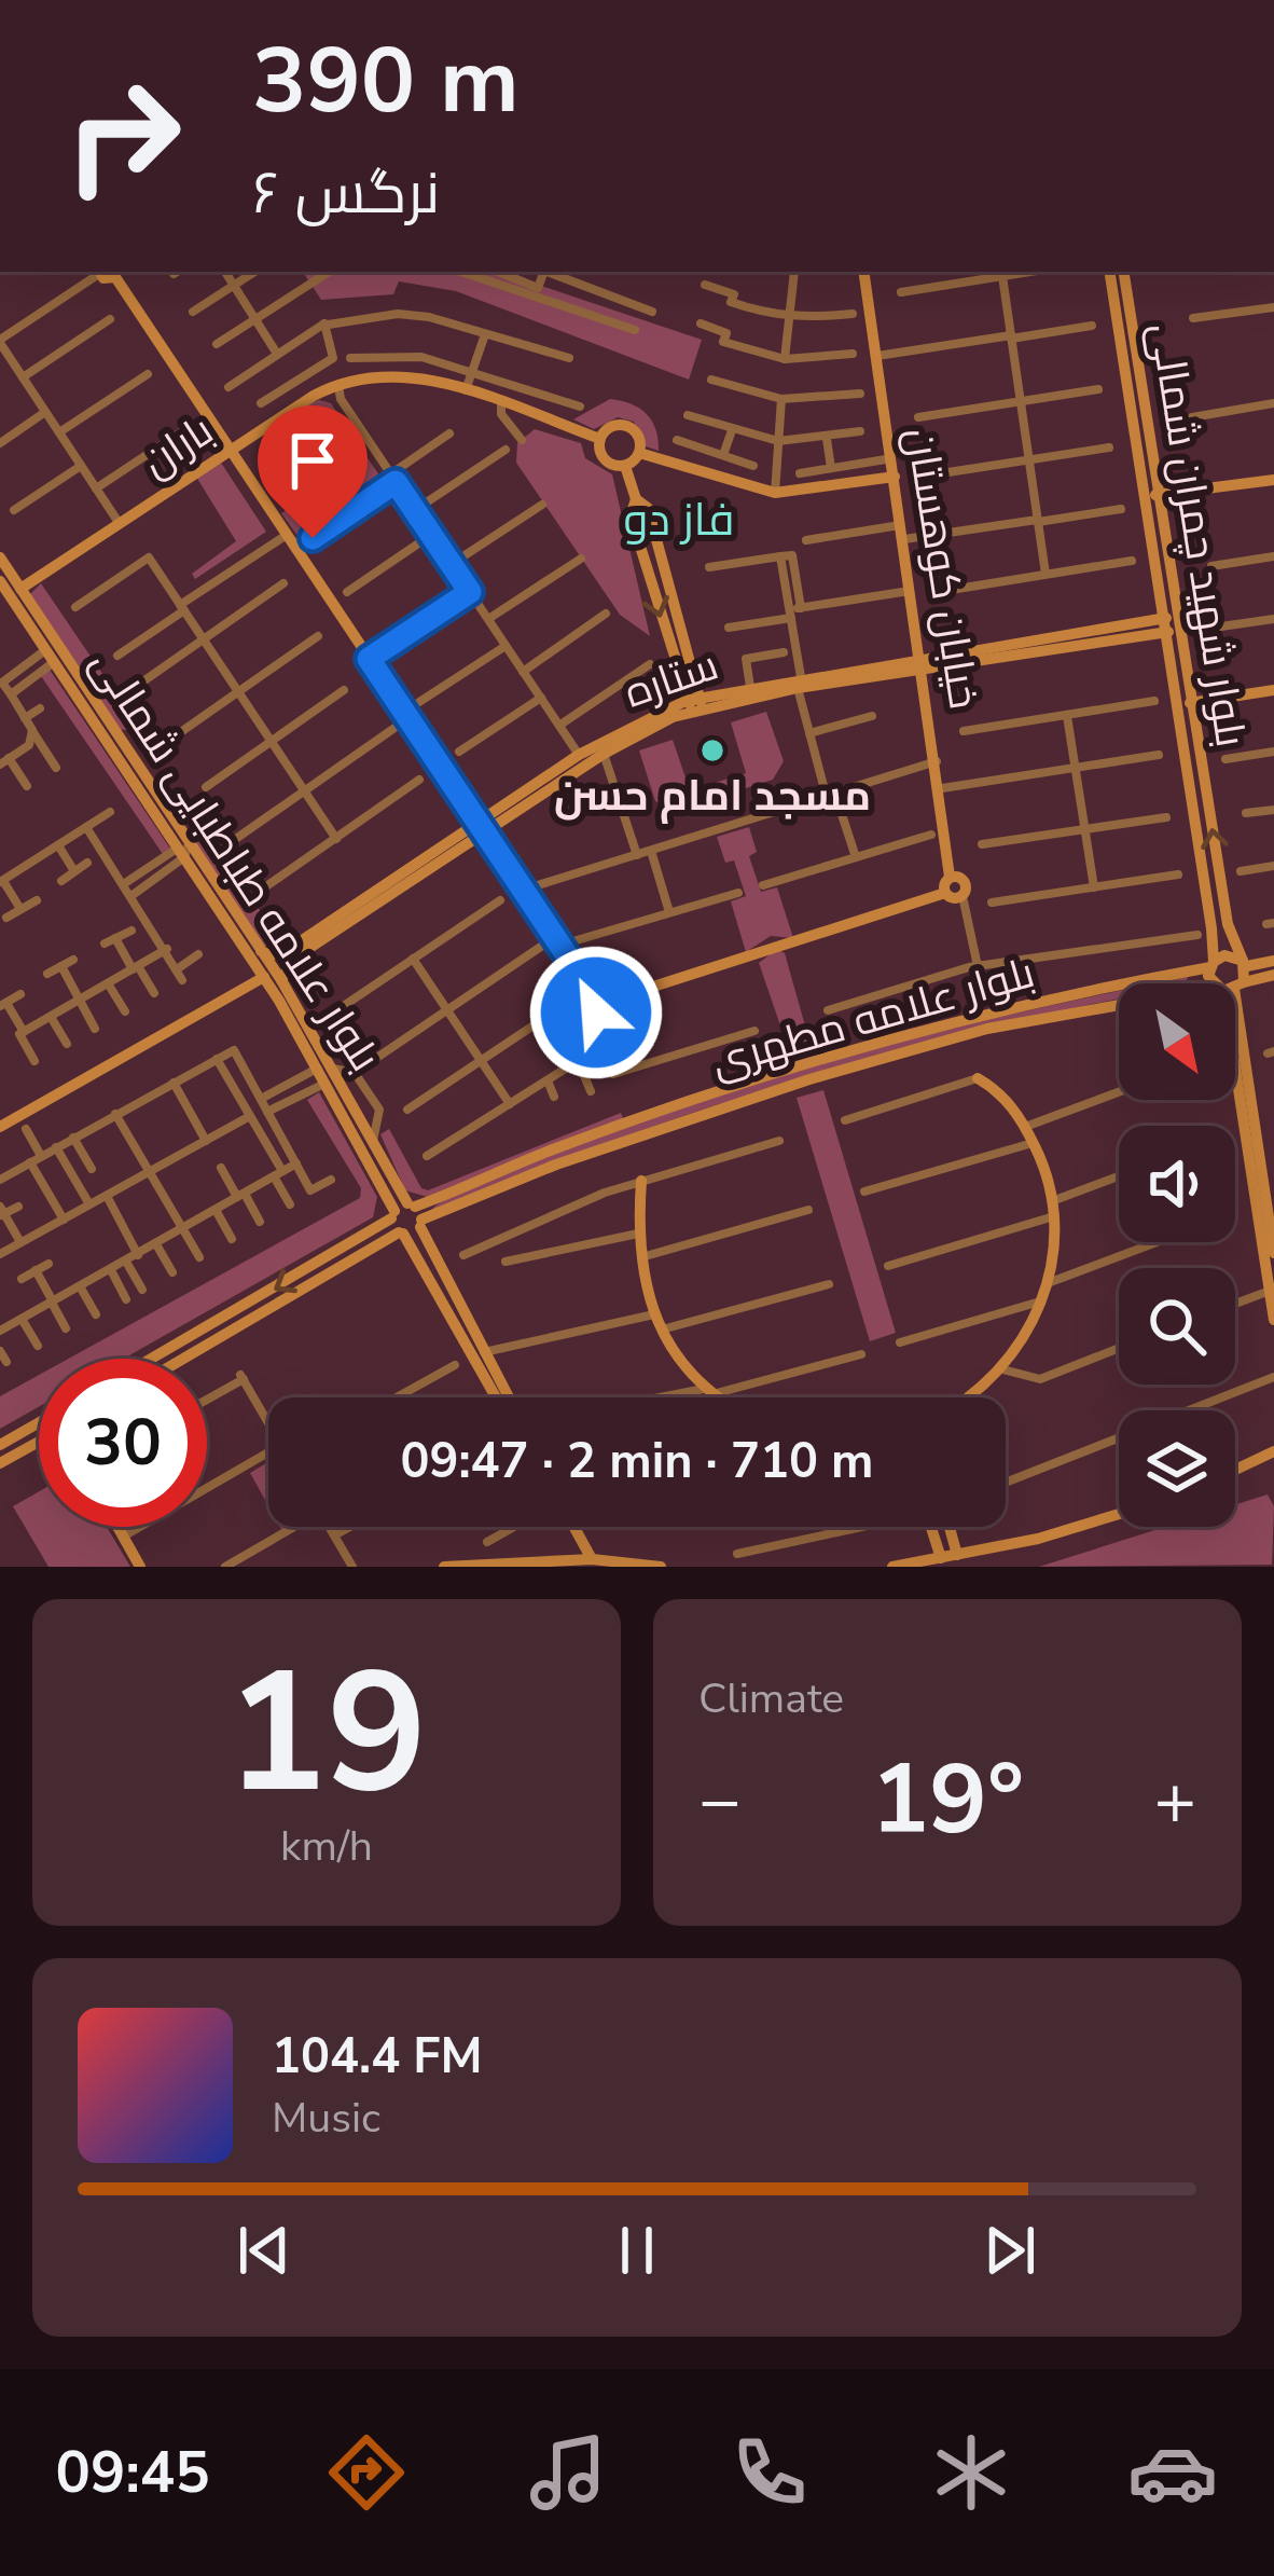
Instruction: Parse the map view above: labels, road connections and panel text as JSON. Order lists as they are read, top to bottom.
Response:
{
  "streets": {
    "street": [
      "باران",
      "بلوار شهید چمران شمالی",
      "خیابان کوهستان",
      "ستاره",
      "بلوار علامه طباطبایی شمالی",
      "بلوار علامه مطهری"
    ]
  },
  "crossings": [
    ["باران", "بلوار علامه طباطبایی شمالی"],
    ["بلوار شهید چمران شمالی", "ستاره"],
    ["بلوار شهید چمران شمالی", "بلوار علامه مطهری"],
    ["خیابان کوهستان", "ستاره"],
    ["ستاره", "بلوار علامه طباطبایی شمالی"],
    ["بلوار علامه طباطبایی شمالی", "بلوار علامه مطهری"]
  ],
  "districts": ["فاز دو"],
  "places": ["مسجد امام حسن"],
  "north": "bottom right",
  "page": {
    "turn": ["390 m", "نرگس ۶"],
    "limit": "30",
    "trip": "09:47 · 2 min · 710 m",
    "tile": [
      ["19", "km/h"],
      "Climate"
    ],
    "heat": ["−", "19°", "+"],
    "song": ["104.4 FM", "Music"],
    "tabs": "09:45"
  }
}
